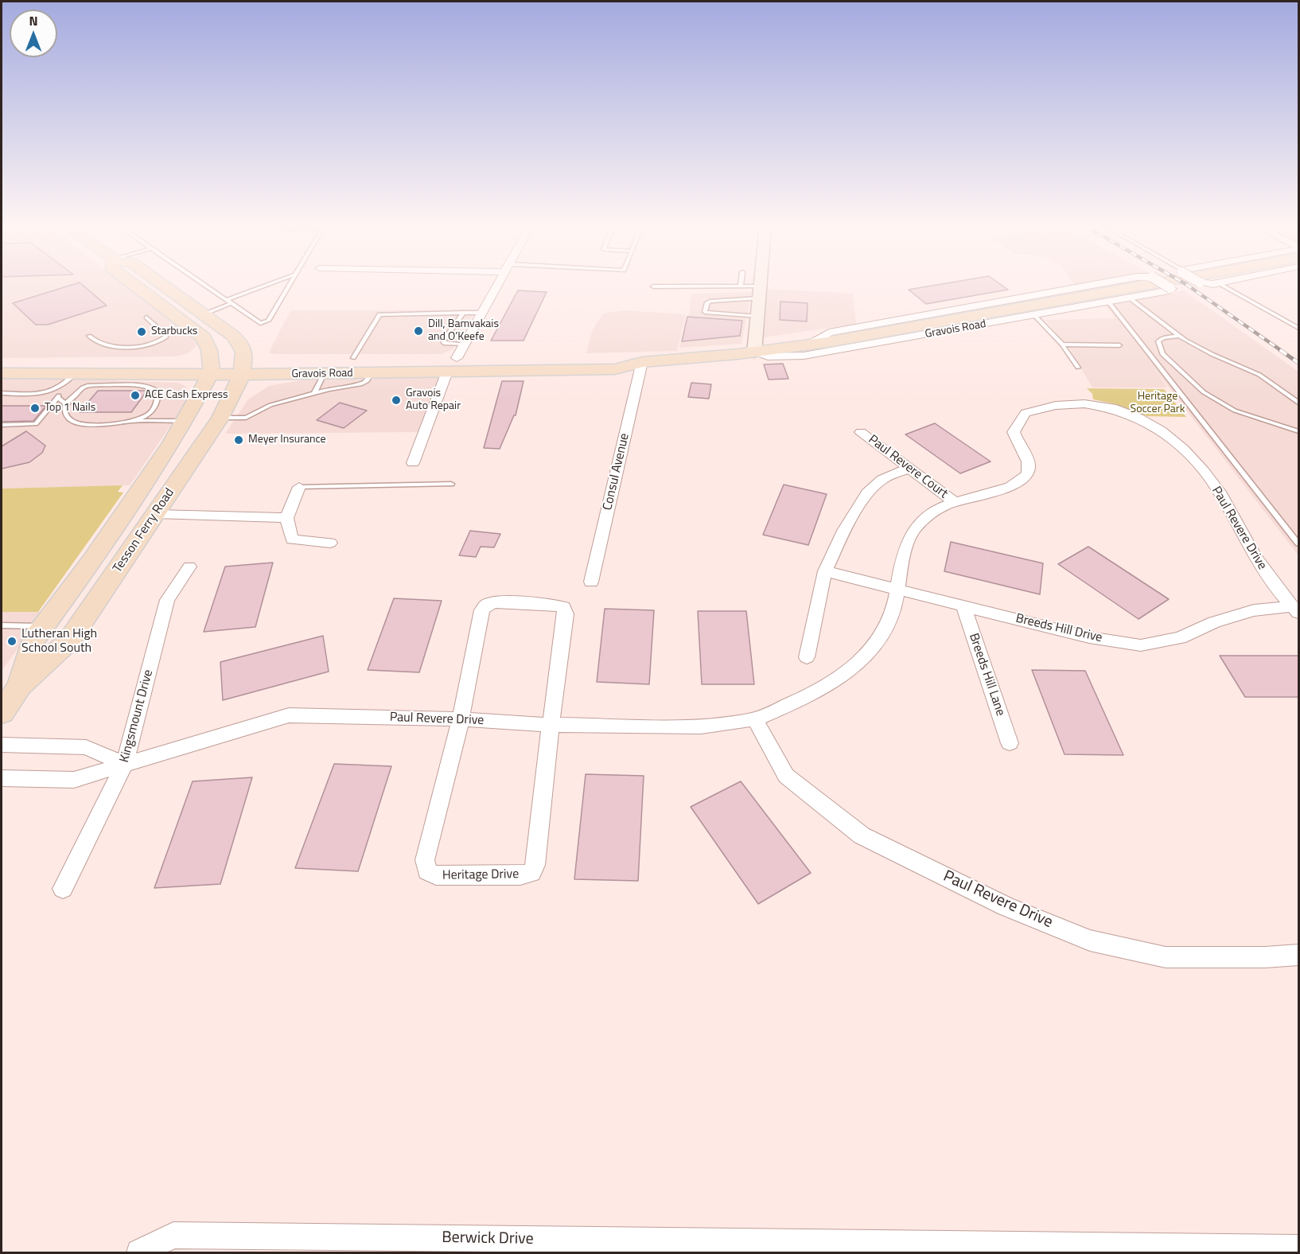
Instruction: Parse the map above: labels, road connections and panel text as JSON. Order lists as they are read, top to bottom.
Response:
{
  "streets": {
    "main road": ["Gravois Road", "Tesson Ferry Road"],
    "street": [
      "Paul Revere Court",
      "Consul Avenue",
      "Paul Revere Drive",
      "Breeds Hill Drive",
      "Breeds Hill Lane",
      "Kingsmount Drive",
      "Heritage Drive",
      "Berwick Drive"
    ]
  },
  "crossings": [
    ["Gravois Road", "Consul Avenue"],
    ["Gravois Road", "Tesson Ferry Road"],
    ["Paul Revere Court", "Paul Revere Drive"],
    ["Paul Revere Drive", "Breeds Hill Drive"],
    ["Paul Revere Drive", "Kingsmount Drive"],
    ["Paul Revere Drive", "Heritage Drive"],
    ["Breeds Hill Drive", "Breeds Hill Lane"]
  ],
  "parks": ["Heritage Soccer Park"],
  "places": [
    "Dill, Bamvakais and O’Keefe",
    "Starbucks",
    "ACE Cash Express",
    "Gravois Auto Repair",
    "Top 1 Nails",
    "Meyer Insurance",
    "Lutheran High School South"
  ],
  "north": "top"
}
